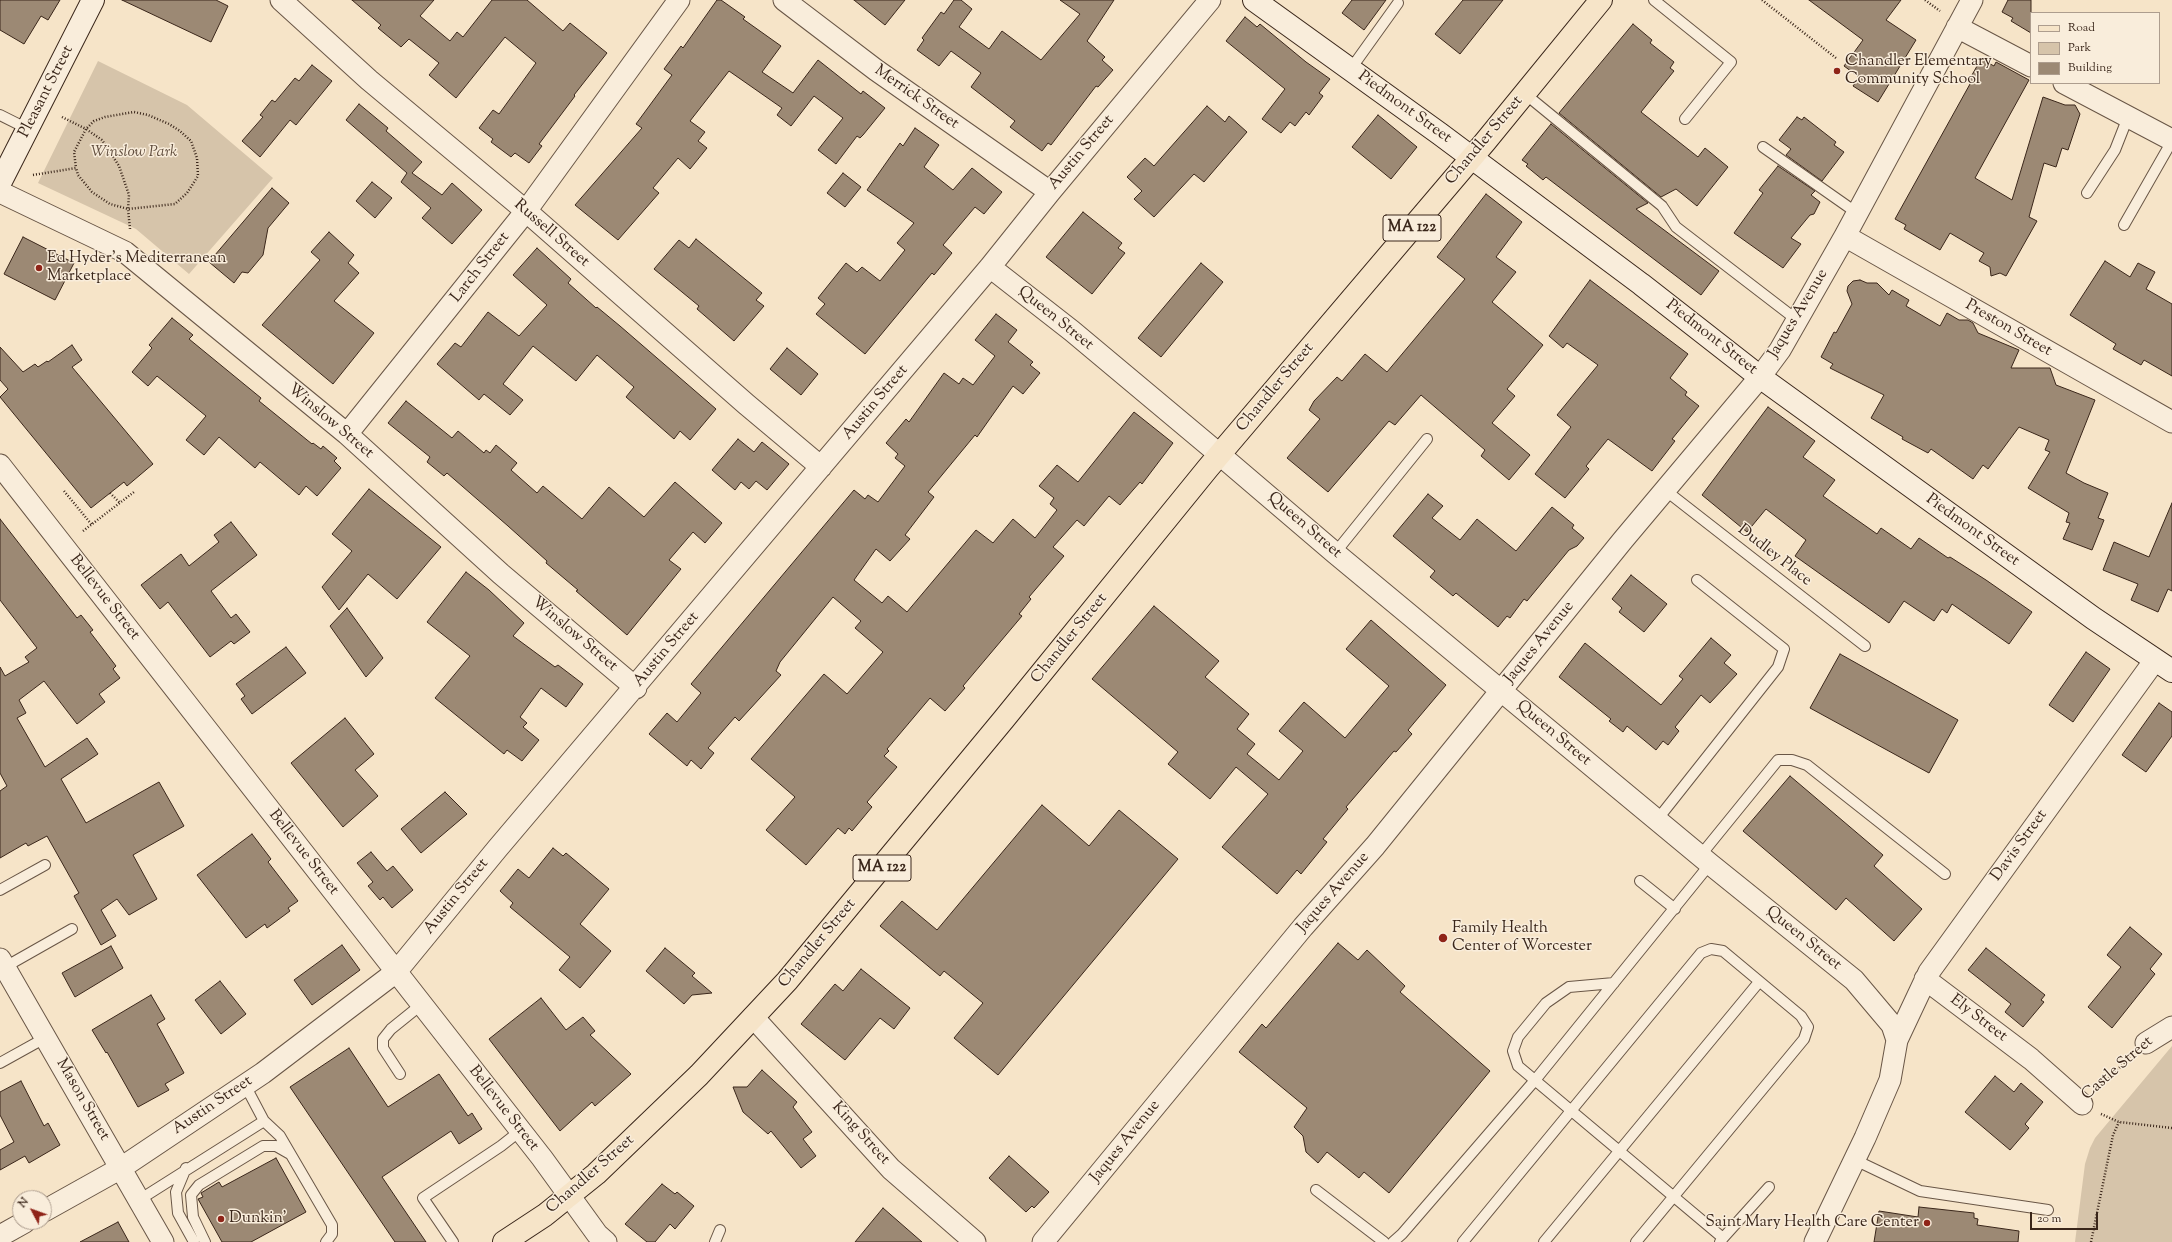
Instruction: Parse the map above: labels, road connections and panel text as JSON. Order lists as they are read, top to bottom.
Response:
{
  "streets": {
    "main road": ["Chandler Street", "MA 122"],
    "street": [
      "Pleasant Street",
      "Merrick Street",
      "Piedmont Street",
      "Austin Street",
      "Russell Street",
      "Larch Street",
      "Jaques Avenue",
      "Queen Street",
      "Preston Street",
      "Winslow Street",
      "Bellevue Street",
      "Davis Street",
      "Ely Street",
      "Castle Street",
      "Mason Street",
      "King Street"
    ],
    "lane": ["Dudley Place"]
  },
  "crossings": [
    ["Merrick Street", "Austin Street"],
    ["Piedmont Street", "Chandler Street"],
    ["Piedmont Street", "Jaques Avenue"],
    ["Piedmont Street", "Davis Street"],
    ["Chandler Street", "Queen Street"],
    ["Chandler Street", "Bellevue Street"],
    ["Chandler Street", "King Street"],
    ["Austin Street", "Russell Street"],
    ["Austin Street", "Queen Street"],
    ["Austin Street", "Winslow Street"],
    ["Austin Street", "Bellevue Street"],
    ["Austin Street", "Mason Street"],
    ["Russell Street", "Larch Street"],
    ["Larch Street", "Winslow Street"],
    ["Jaques Avenue", "Queen Street"],
    ["Jaques Avenue", "Preston Street"],
    ["Jaques Avenue", "Dudley Place"],
    ["Queen Street", "Davis Street"],
    ["Davis Street", "Ely Street"],
    ["Ely Street", "Castle Street"]
  ],
  "parks": ["Winslow Park"],
  "places": [
    "Chandler Elementary Community School",
    "Ed Hyder's Mediterranean Marketplace",
    "Family Health Center of Worcester",
    "Dunkin'",
    "Saint Mary Health Care Center"
  ],
  "legend": ["Road", "Park", "Building"],
  "scale_bar": "20 m",
  "north": "top left"
}
